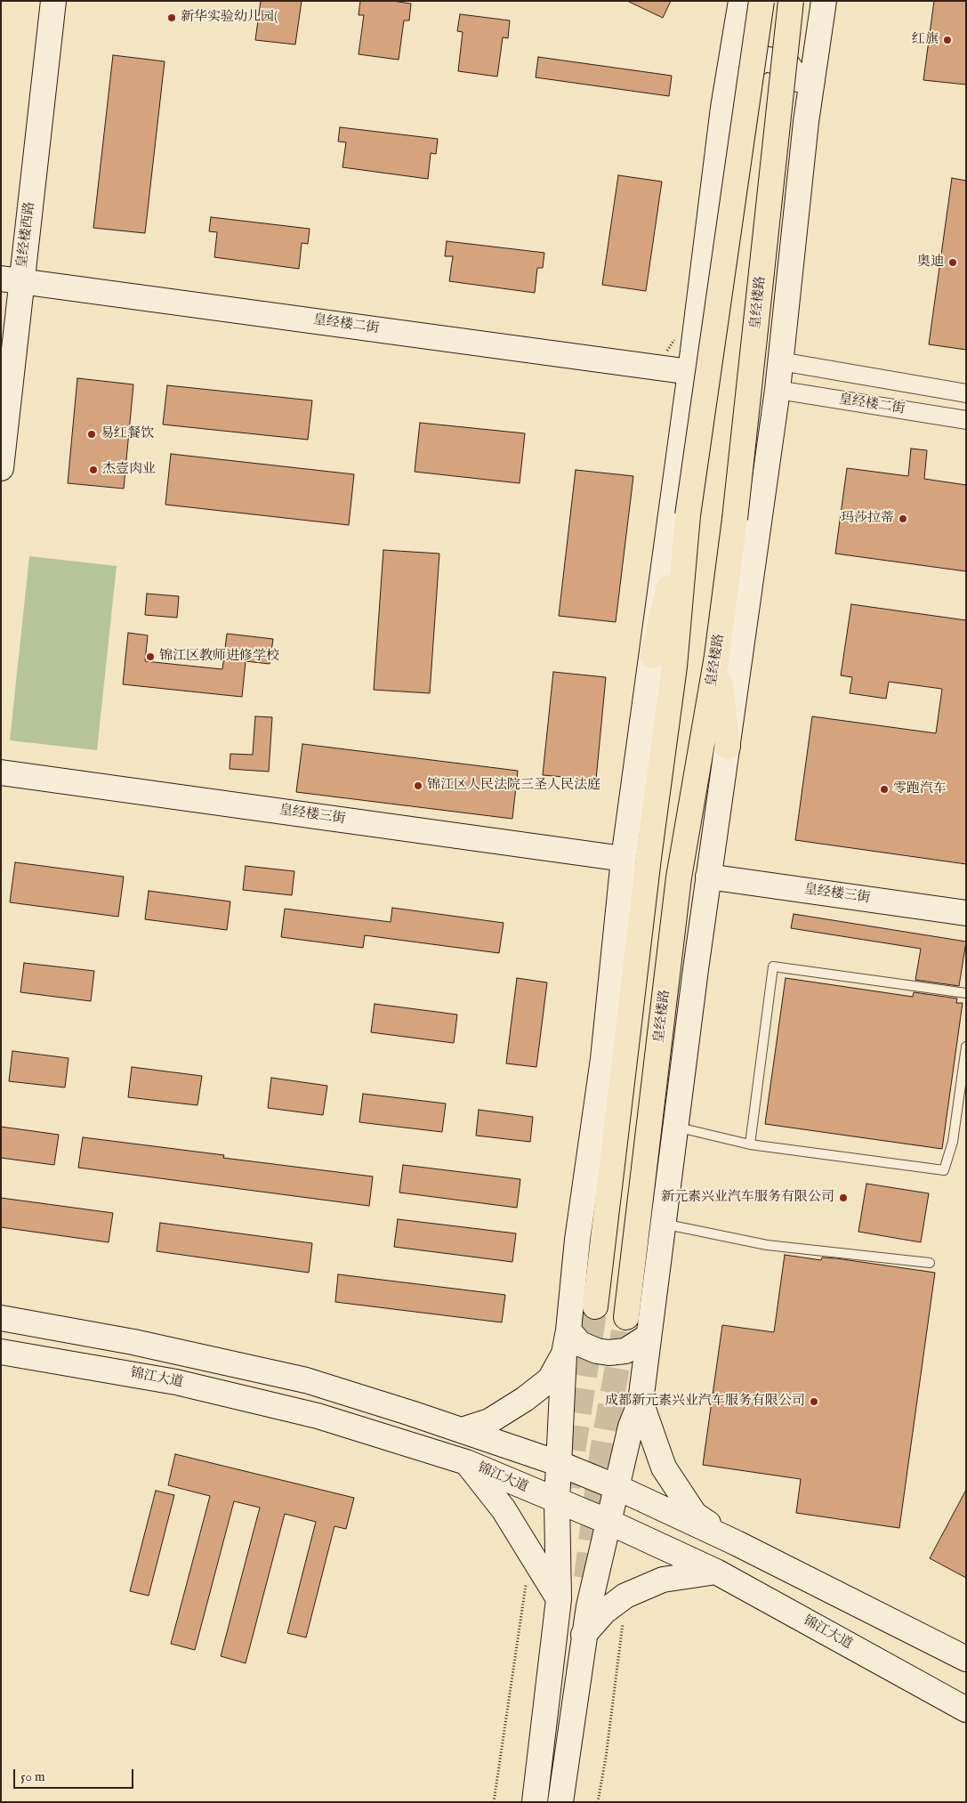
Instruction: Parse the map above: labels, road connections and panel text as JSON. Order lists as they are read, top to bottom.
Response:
{
  "streets": {
    "highway": ["皇经楼路"],
    "main road": [
      "皇经楼西路",
      "皇经楼二街",
      "皇经楼三街",
      "锦江大道"
    ]
  },
  "crossings": [
    ["皇经楼西路", "皇经楼二街"]
  ],
  "places": [
    "新华实验幼儿园(",
    "红旗",
    "奥迪",
    "易红餐饮",
    "杰壹肉业",
    "玛莎拉蒂",
    "锦江区教师进修学校",
    "锦江区人民法院三圣人民法庭",
    "零跑汽车",
    "新元素兴业汽车服务有限公司",
    "成都新元素兴业汽车服务有限公司"
  ],
  "scale_bar": "50 m"
}
